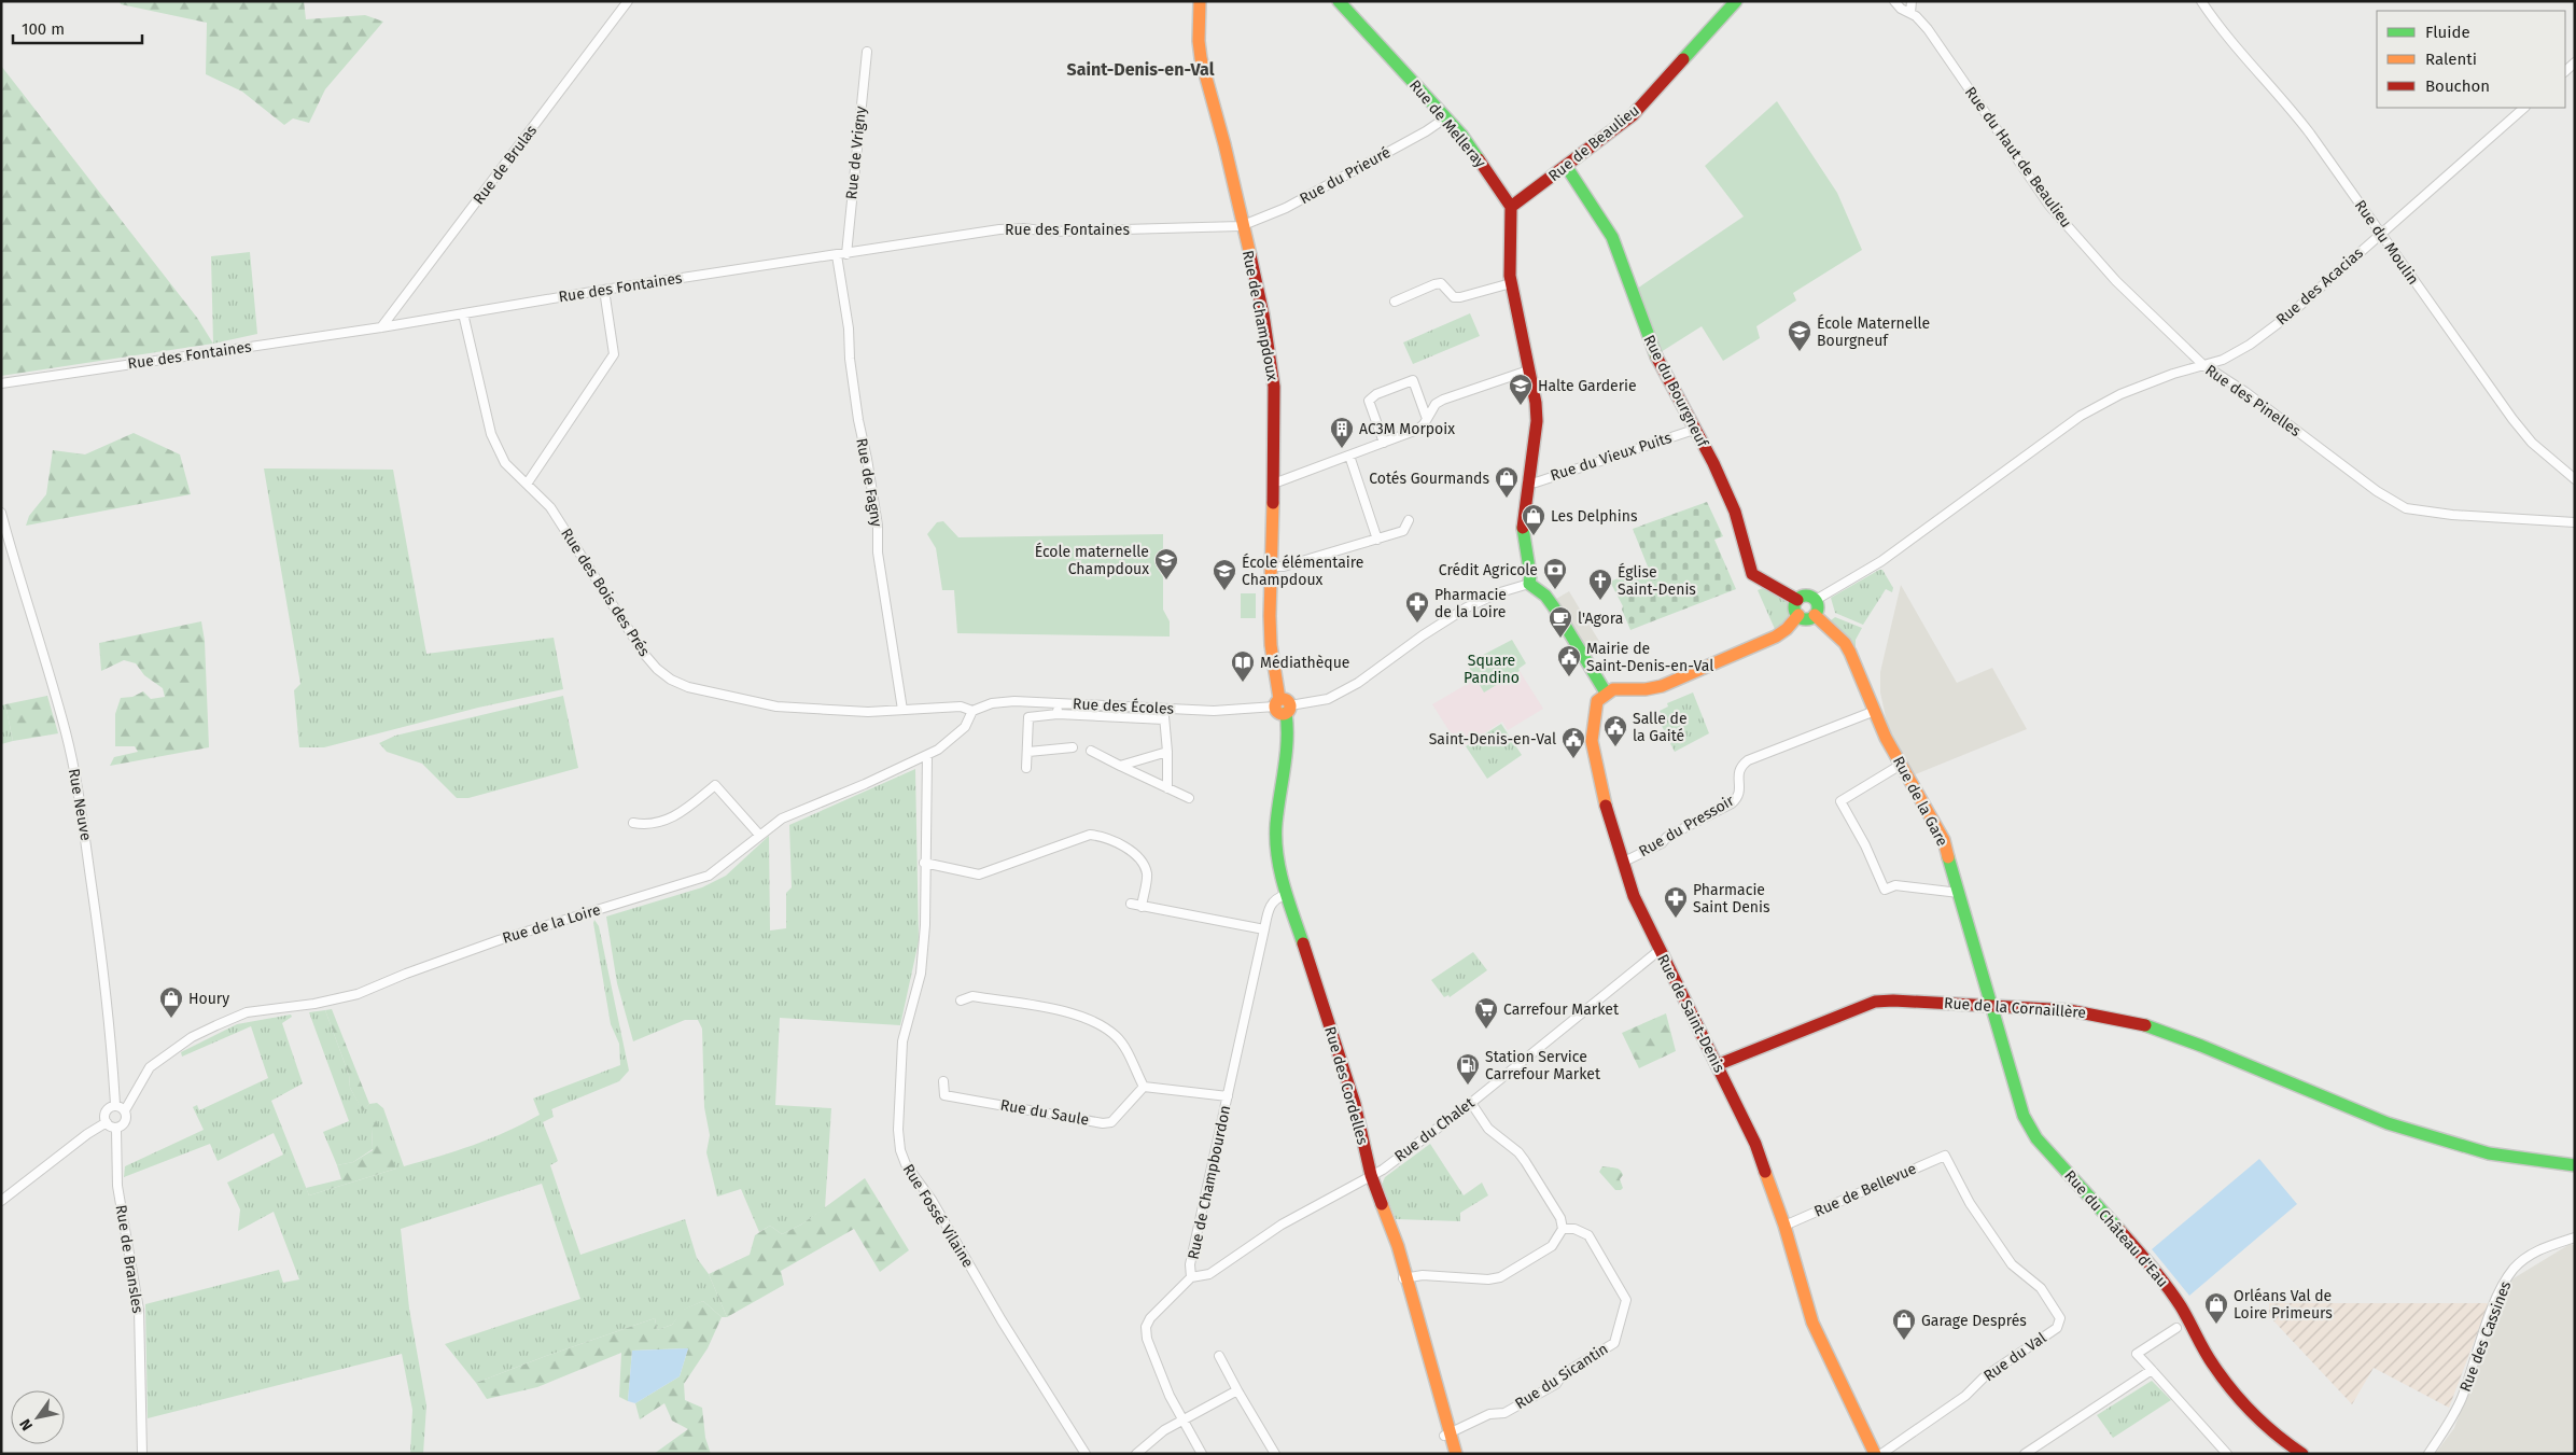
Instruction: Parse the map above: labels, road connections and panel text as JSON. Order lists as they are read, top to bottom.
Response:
{
  "streets": {
    "street": [
      "Rue de Melleray",
      "Rue de Beaulieu",
      "Rue de Vrigny",
      "Rue du Haut de Beaulieu",
      "Rue de Brulas",
      "Rue du Prieuré",
      "Rue des Fontaines",
      "Rue du Moulin",
      "Rue des Acacias",
      "Rue de Champdoux",
      "Rue du Bourgneuf",
      "Rue des Pinelles",
      "Rue du Vieux Puits",
      "Rue de Fagny",
      "Rue des Bois des Prés",
      "Rue des Écoles",
      "Rue de la Gare",
      "Rue Neuve",
      "Rue du Pressoir",
      "Rue de la Loire",
      "Rue de la Cornaillère",
      "Rue de Saint-Denis",
      "Rue des Cordelles",
      "Rue du Saule",
      "Rue du Chalet",
      "Rue de Champbourdon",
      "Rue de Bellevue",
      "Rue Fossé Vilaine",
      "Rue du Château d'Eau",
      "Rue de Bransles",
      "Rue des Cassines",
      "Rue du Val",
      "Rue du Sicantin"
    ]
  },
  "crossings": [
    ["Rue de Melleray", "Rue de Beaulieu"],
    ["Rue de Melleray", "Rue du Prieuré"],
    ["Rue de Beaulieu", "Rue du Bourgneuf"],
    ["Rue de Vrigny", "Rue des Fontaines"],
    ["Rue de Vrigny", "Rue de Fagny"],
    ["Rue du Haut de Beaulieu", "Rue des Acacias"],
    ["Rue du Haut de Beaulieu", "Rue des Pinelles"],
    ["Rue de Brulas", "Rue des Fontaines"],
    ["Rue du Prieuré", "Rue des Fontaines"],
    ["Rue du Prieuré", "Rue de Champdoux"],
    ["Rue des Fontaines", "Rue de Champdoux"],
    ["Rue des Fontaines", "Rue de Fagny"],
    ["Rue des Fontaines", "Rue des Bois des Prés"],
    ["Rue du Moulin", "Rue des Acacias"],
    ["Rue des Acacias", "Rue des Pinelles"],
    ["Rue de Champdoux", "Rue des Écoles"],
    ["Rue de Champdoux", "Rue des Cordelles"],
    ["Rue du Bourgneuf", "Rue des Pinelles"],
    ["Rue du Bourgneuf", "Rue du Vieux Puits"],
    ["Rue du Bourgneuf", "Rue de la Gare"],
    ["Rue des Pinelles", "Rue de la Gare"],
    ["Rue de Fagny", "Rue des Bois des Prés"],
    ["Rue des Bois des Prés", "Rue des Écoles"],
    ["Rue des Bois des Prés", "Rue de la Loire"],
    ["Rue des Écoles", "Rue de la Loire"],
    ["Rue des Écoles", "Rue des Cordelles"],
    ["Rue de la Gare", "Rue du Pressoir"],
    ["Rue de la Gare", "Rue de la Cornaillère"],
    ["Rue de la Gare", "Rue du Château d'Eau"],
    ["Rue Neuve", "Rue de la Loire"],
    ["Rue Neuve", "Rue de Bransles"],
    ["Rue du Pressoir", "Rue de Saint-Denis"],
    ["Rue de la Loire", "Rue Fossé Vilaine"],
    ["Rue de la Loire", "Rue de Bransles"],
    ["Rue de la Cornaillère", "Rue de Saint-Denis"],
    ["Rue de la Cornaillère", "Rue du Château d'Eau"],
    ["Rue de Saint-Denis", "Rue du Chalet"],
    ["Rue de Saint-Denis", "Rue de Bellevue"],
    ["Rue des Cordelles", "Rue du Chalet"],
    ["Rue des Cordelles", "Rue de Champbourdon"],
    ["Rue des Cordelles", "Rue du Sicantin"],
    ["Rue du Chalet", "Rue de Champbourdon"],
    ["Rue de Bellevue", "Rue du Val"]
  ],
  "districts": ["Saint-Denis-en-Val"],
  "parks": ["Square Pandino"],
  "places": {
    "school or university": [
      "École Maternelle Bourgneuf",
      "Halte Garderie",
      "École maternelle Champdoux",
      "École élémentaire Champdoux"
    ],
    "building": ["AC3M Morpoix"],
    "shop": [
      "Cotés Gourmands",
      "Les Delphins",
      "Houry",
      "Orléans Val de Loire Primeurs",
      "Garage Després"
    ],
    "bank": ["Crédit Agricole"],
    "church": ["Église Saint-Denis"],
    "pharmacy": ["Pharmacie de la Loire", "Pharmacie Saint Denis"],
    "cafe": ["l'Agora"],
    "public building": ["Mairie de Saint-Denis-en-Val", "Salle de la Gaité", "Saint-Denis-en-Val"],
    "library": ["Médiathèque"],
    "supermarket": ["Carrefour Market"],
    "fuel station": ["Station Service Carrefour Market"]
  },
  "legend": ["Fluide", "Ralenti", "Bouchon"],
  "scale_bar": "100 m",
  "north": "bottom left"
}
